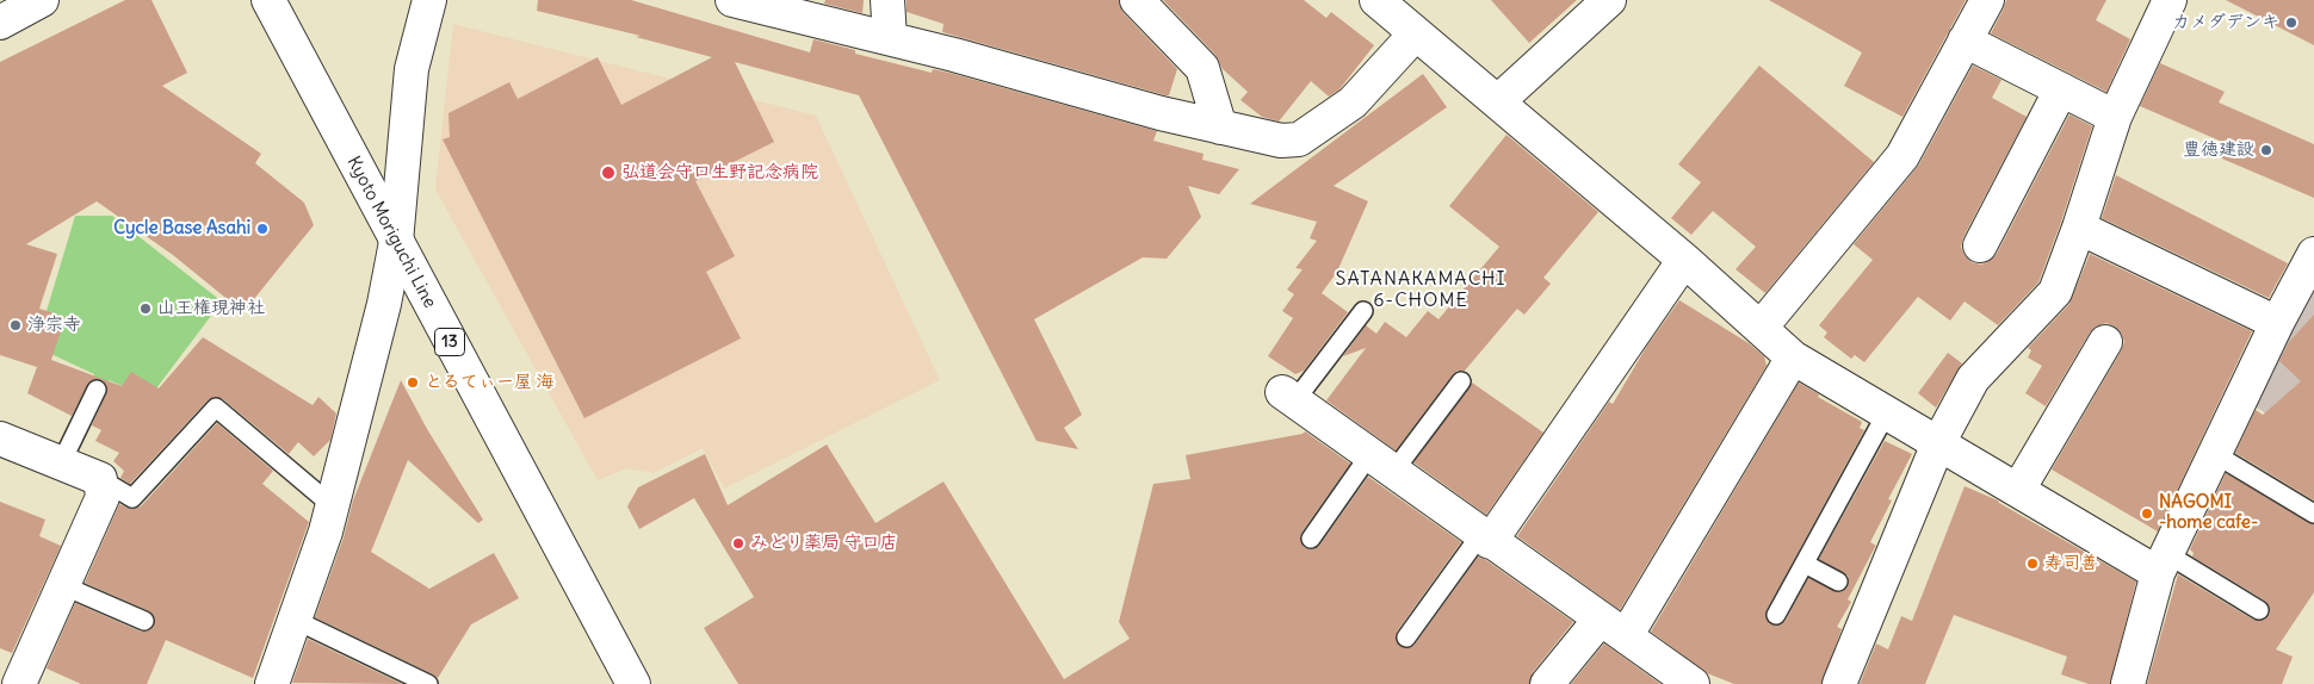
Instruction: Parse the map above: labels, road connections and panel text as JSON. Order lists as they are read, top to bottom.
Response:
{
  "streets": {
    "street": ["Kyoto Moriguchi Line", "13"]
  },
  "districts": ["SATANAKAMACHI 6-CHOME"],
  "places": [
    "カメダデンキ",
    "豊徳建設",
    "弘道会守口生野記念病院",
    "Cycle Base Asahi",
    "山王権現神社",
    "浄宗寺",
    "とるてぃー屋 海",
    "NAGOMI -home cafe-",
    "みどり薬局 守口店",
    "寿司善"
  ]
}
